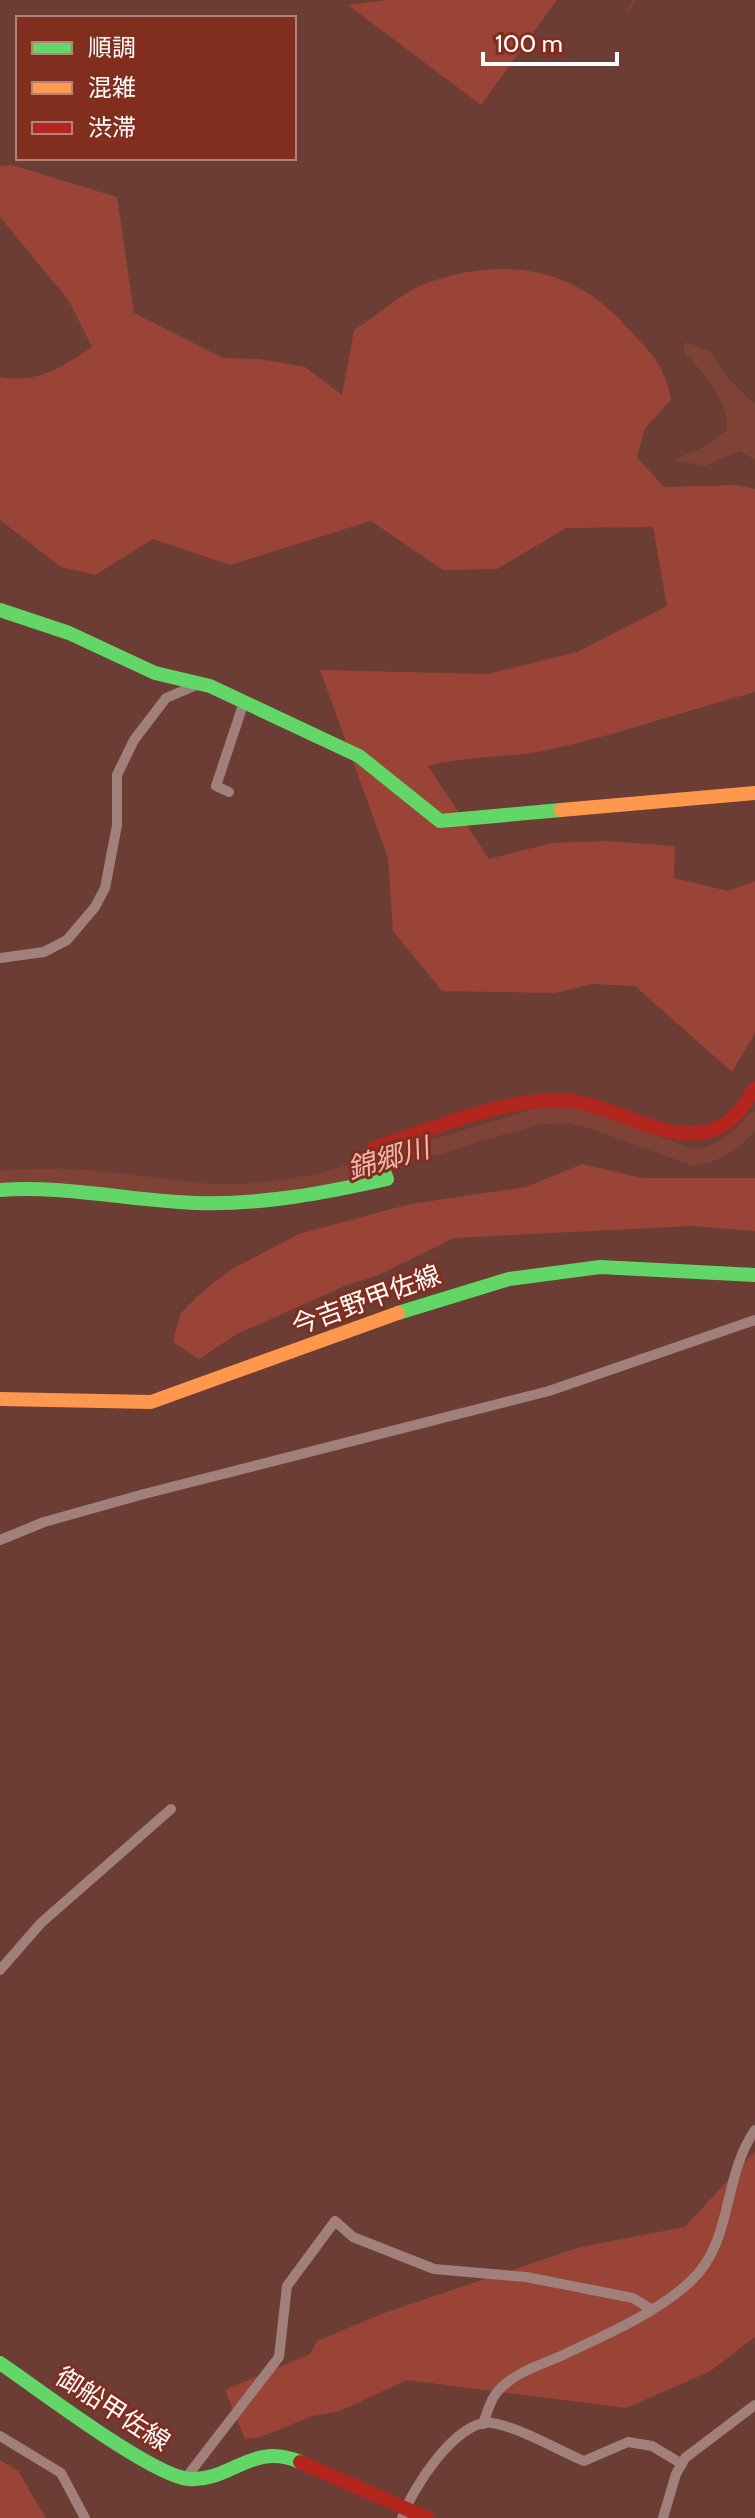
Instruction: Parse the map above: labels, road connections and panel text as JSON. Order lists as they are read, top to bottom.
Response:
{
  "streets": {
    "street": ["今吉野甲佐線", "御船甲佐線"]
  },
  "water": ["錦郷川"],
  "legend": ["順調", "混雑", "渋滞"],
  "scale_bar": "100 m"
}
